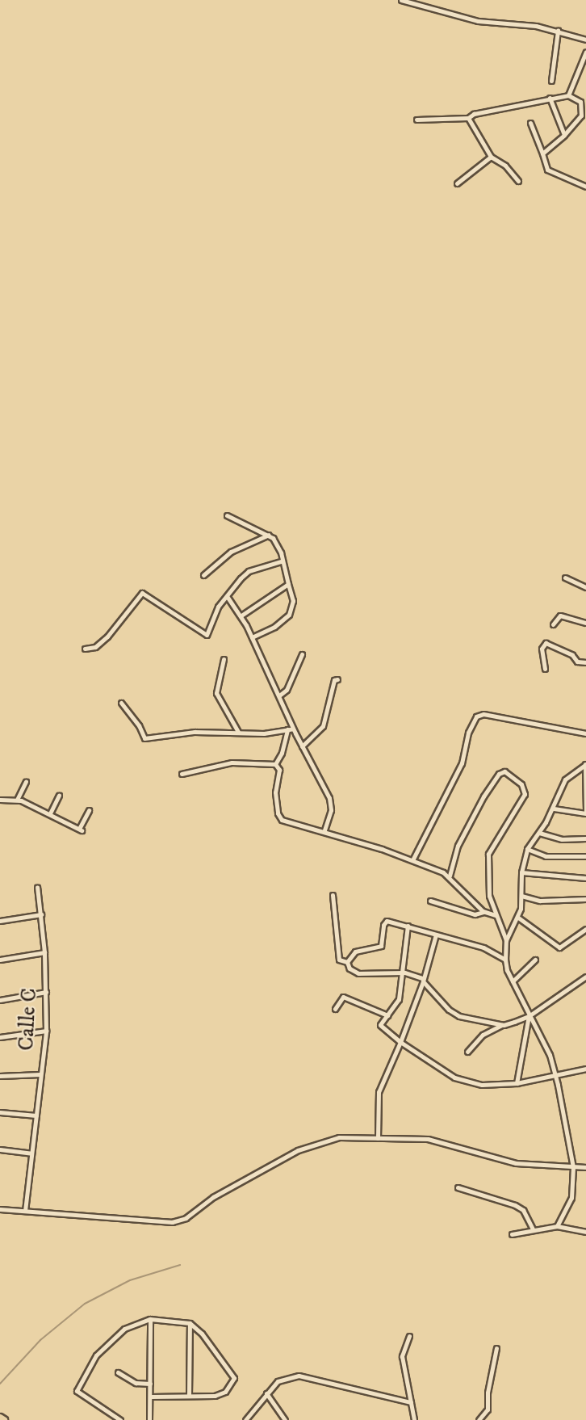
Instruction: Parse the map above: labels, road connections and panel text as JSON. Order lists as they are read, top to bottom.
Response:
{
  "streets": {
    "street": ["Calle C"]
  }
}
